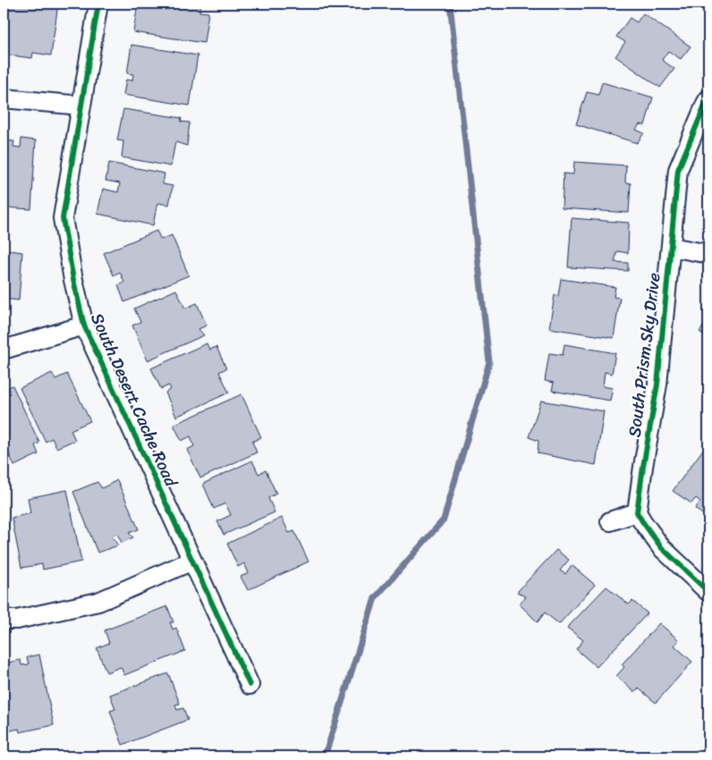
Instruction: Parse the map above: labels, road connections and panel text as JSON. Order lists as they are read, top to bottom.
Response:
{
  "streets": {
    "street": ["South Prism Sky Drive", "South Desert Cache Road"]
  }
}
